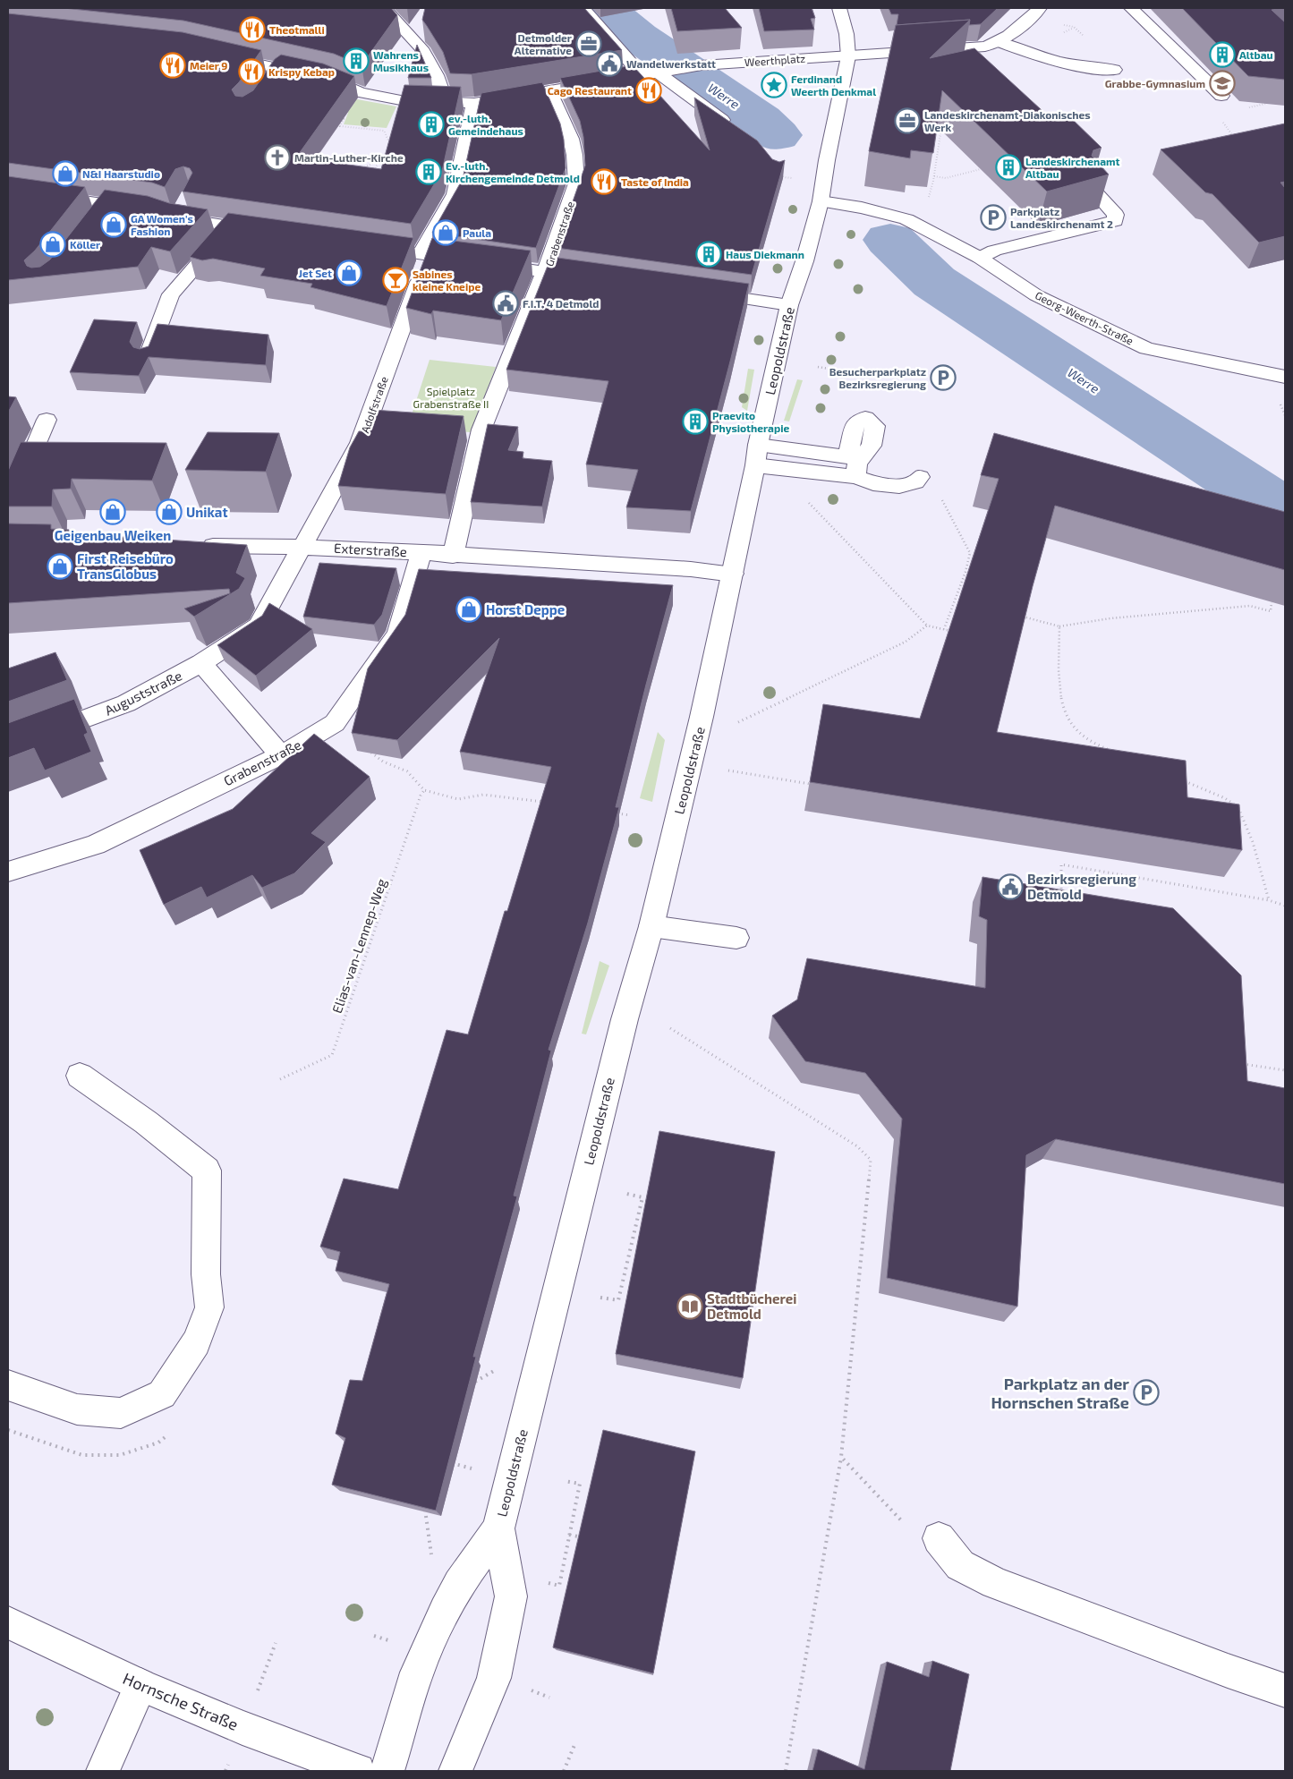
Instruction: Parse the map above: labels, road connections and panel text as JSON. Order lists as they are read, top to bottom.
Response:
{
  "streets": {
    "street": [
      "Weerthplatz",
      "Grabenstraße",
      "Georg-Weerth-Straße",
      "Leopoldstraße",
      "Adolfstraße",
      "Exterstraße",
      "Auguststraße",
      "Hornsche Straße"
    ],
    "path": ["Elias-van-Lennep-Weg"]
  },
  "crossings": [
    ["Weerthplatz", "Grabenstraße"],
    ["Weerthplatz", "Leopoldstraße"],
    ["Weerthplatz", "Adolfstraße"],
    ["Grabenstraße", "Exterstraße"],
    ["Georg-Weerth-Straße", "Leopoldstraße"],
    ["Leopoldstraße", "Exterstraße"],
    ["Adolfstraße", "Exterstraße"],
    ["Adolfstraße", "Auguststraße"],
    ["Exterstraße", "Auguststraße"]
  ],
  "water": ["Werre"],
  "parks": ["Spielplatz Grabenstraße II"],
  "places": {
    "restaurant": [
      "Theotmalli",
      "Meier 9",
      "Krispy Kebap",
      "Cago Restaurant",
      "Taste of India"
    ],
    "office": ["Detmolder Alternative", "Landeskirchenamt-Diakonisches Werk"],
    "building": [
      "Altbau",
      "Wahrens Musikhaus",
      "ev.-luth. Gemeindehaus",
      "Landeskirchenamt Altbau",
      "Ev.-luth. Kirchengemeinde Detmold",
      "Haus Diekmann",
      "Praevito Physiotherapie"
    ],
    "public building": ["Wandelwerkstatt", "F.I.T. 4 Detmold", "Bezirksregierung Detmold"],
    "school or university": ["Grabbe-Gymnasium"],
    "place": ["Ferdinand Weerth Denkmal"],
    "church": ["Martin-Luther-Kirche"],
    "shop": [
      "N&I Haarstudio",
      "GA Women's Fashion",
      "Paula",
      "Köller",
      "Jet Set",
      "Geigenbau Weiken",
      "Unikat",
      "First Reisebüro TransGlobus",
      "Horst Deppe"
    ],
    "parking": ["Parkplatz Landeskirchenamt 2", "Besucherparkplatz Bezirksregierung", "Parkplatz an der Hornschen Straße"],
    "bar": ["Sabines kleine Kneipe"],
    "library": ["Stadtbücherei Detmold"]
  }
}
